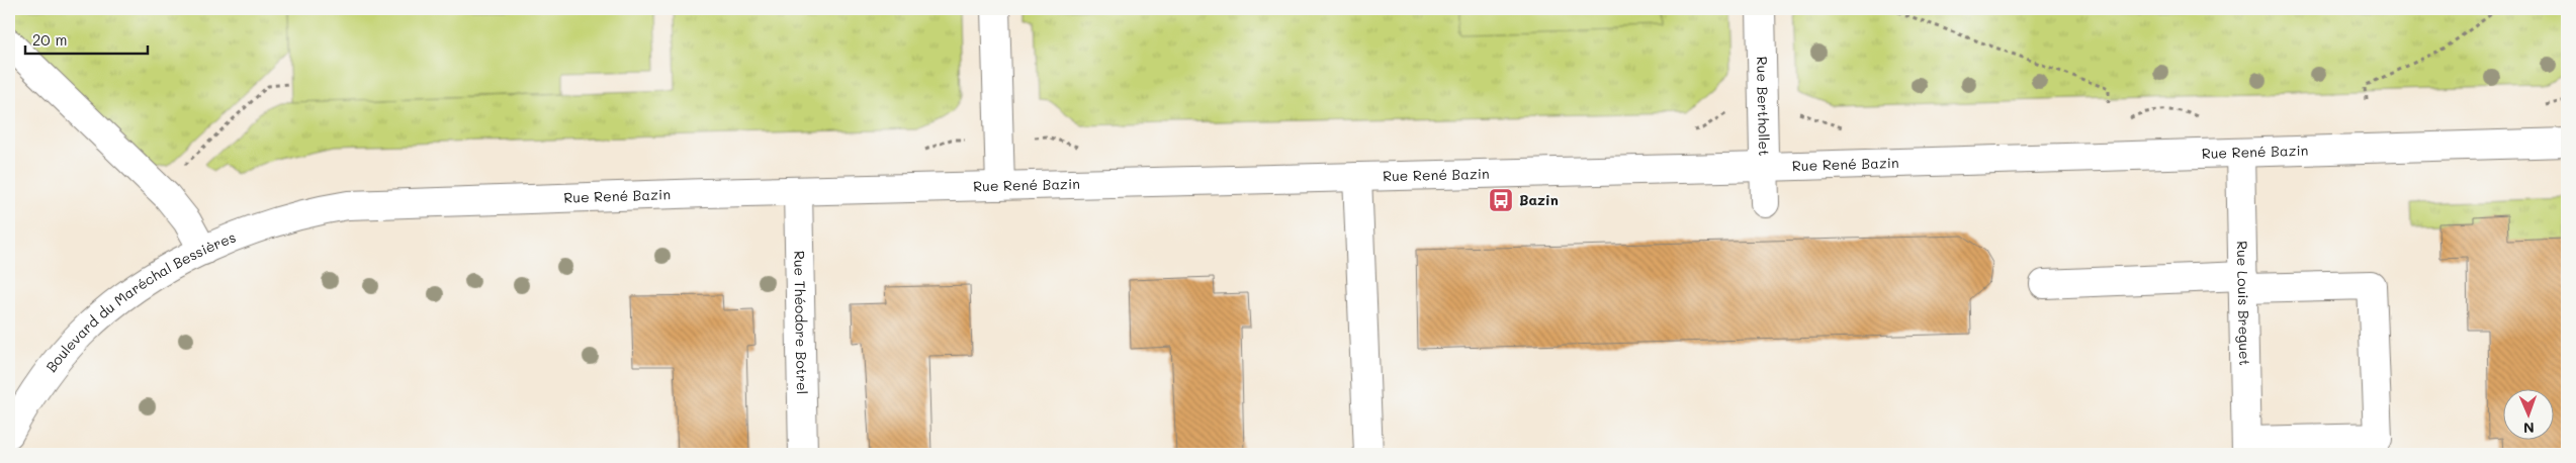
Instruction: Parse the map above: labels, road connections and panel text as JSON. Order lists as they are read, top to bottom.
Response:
{
  "streets": {
    "street": [
      "Rue Berthollet",
      "Rue René Bazin",
      "Rue Louis Breguet",
      "Boulevard du Maréchal Bessières",
      "Rue Théodore Botrel"
    ]
  },
  "crossings": [
    ["Rue Berthollet", "Rue René Bazin"],
    ["Rue René Bazin", "Rue Louis Breguet"],
    ["Rue René Bazin", "Boulevard du Maréchal Bessières"],
    ["Rue René Bazin", "Rue Théodore Botrel"]
  ],
  "places": {
    "bus stop": ["Bazin"]
  },
  "scale_bar": "20 m",
  "north": "bottom"
}
